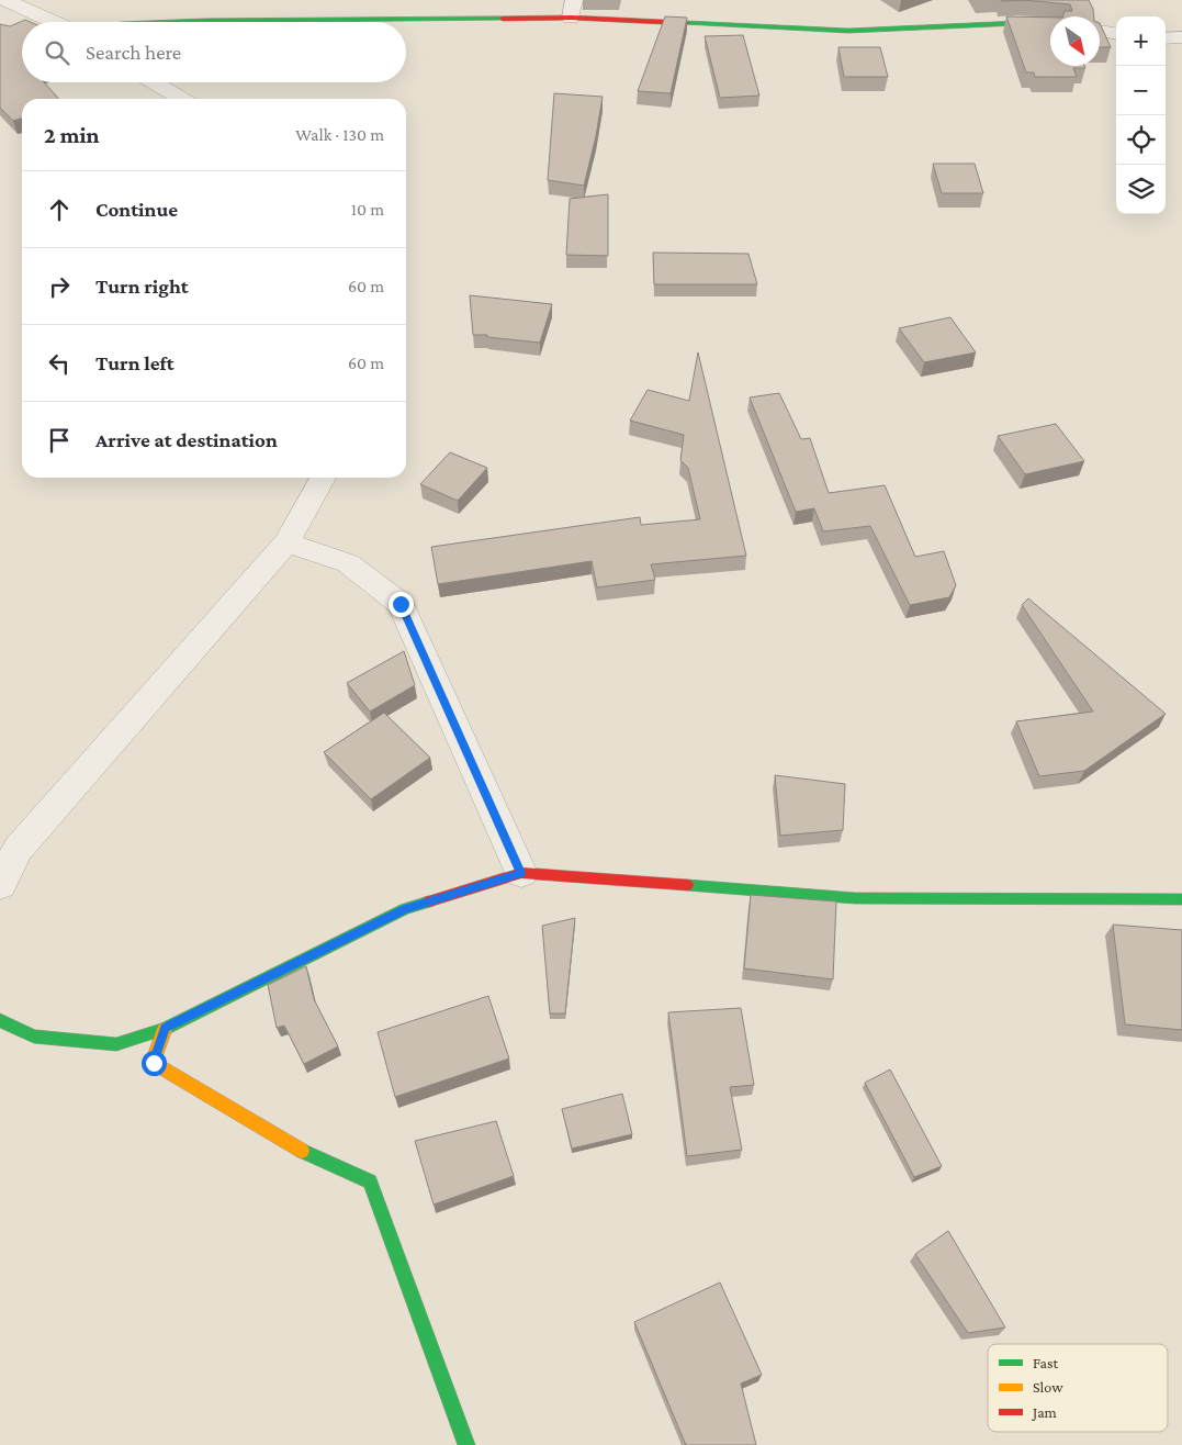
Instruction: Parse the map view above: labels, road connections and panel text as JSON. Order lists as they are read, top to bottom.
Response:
{
  "legend": ["Fast", "Slow", "Jam"],
  "north": "bottom right",
  "page": {
    "map_buttons": ["+", "−"],
    "search": "Search here",
    "heading": ["2 min", "Walk · 130 m"],
    "list": [
      ["Continue", "10 m"],
      ["Turn right", "60 m"],
      ["Turn left", "60 m"],
      "Arrive at destination"
    ]
  }
}
